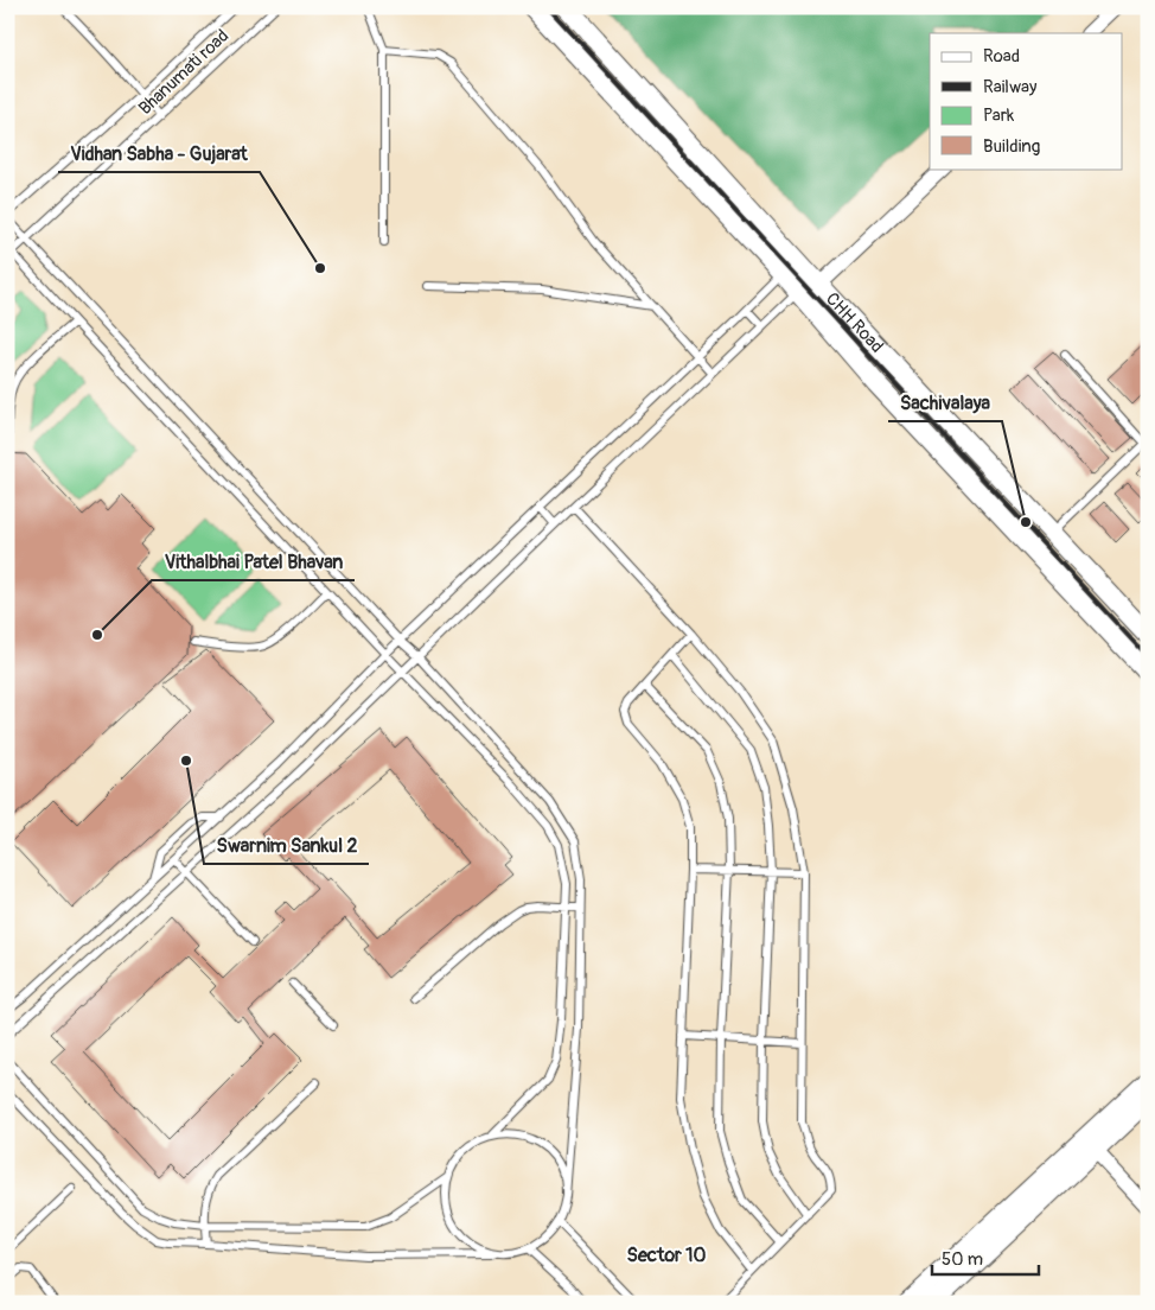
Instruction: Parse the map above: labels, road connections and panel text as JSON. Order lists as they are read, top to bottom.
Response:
{
  "streets": {
    "street": ["CHH Road"],
    "lane": ["Bhanumati road"]
  },
  "districts": ["Sector 10"],
  "places": [
    "Vidhan Sabha - Gujarat",
    "Sachivalaya",
    "Vithalbhai Patel Bhavan",
    "Swarnim Sankul 2"
  ],
  "legend": [
    "Road",
    "Railway",
    "Park",
    "Building"
  ],
  "scale_bar": "50 m"
}
